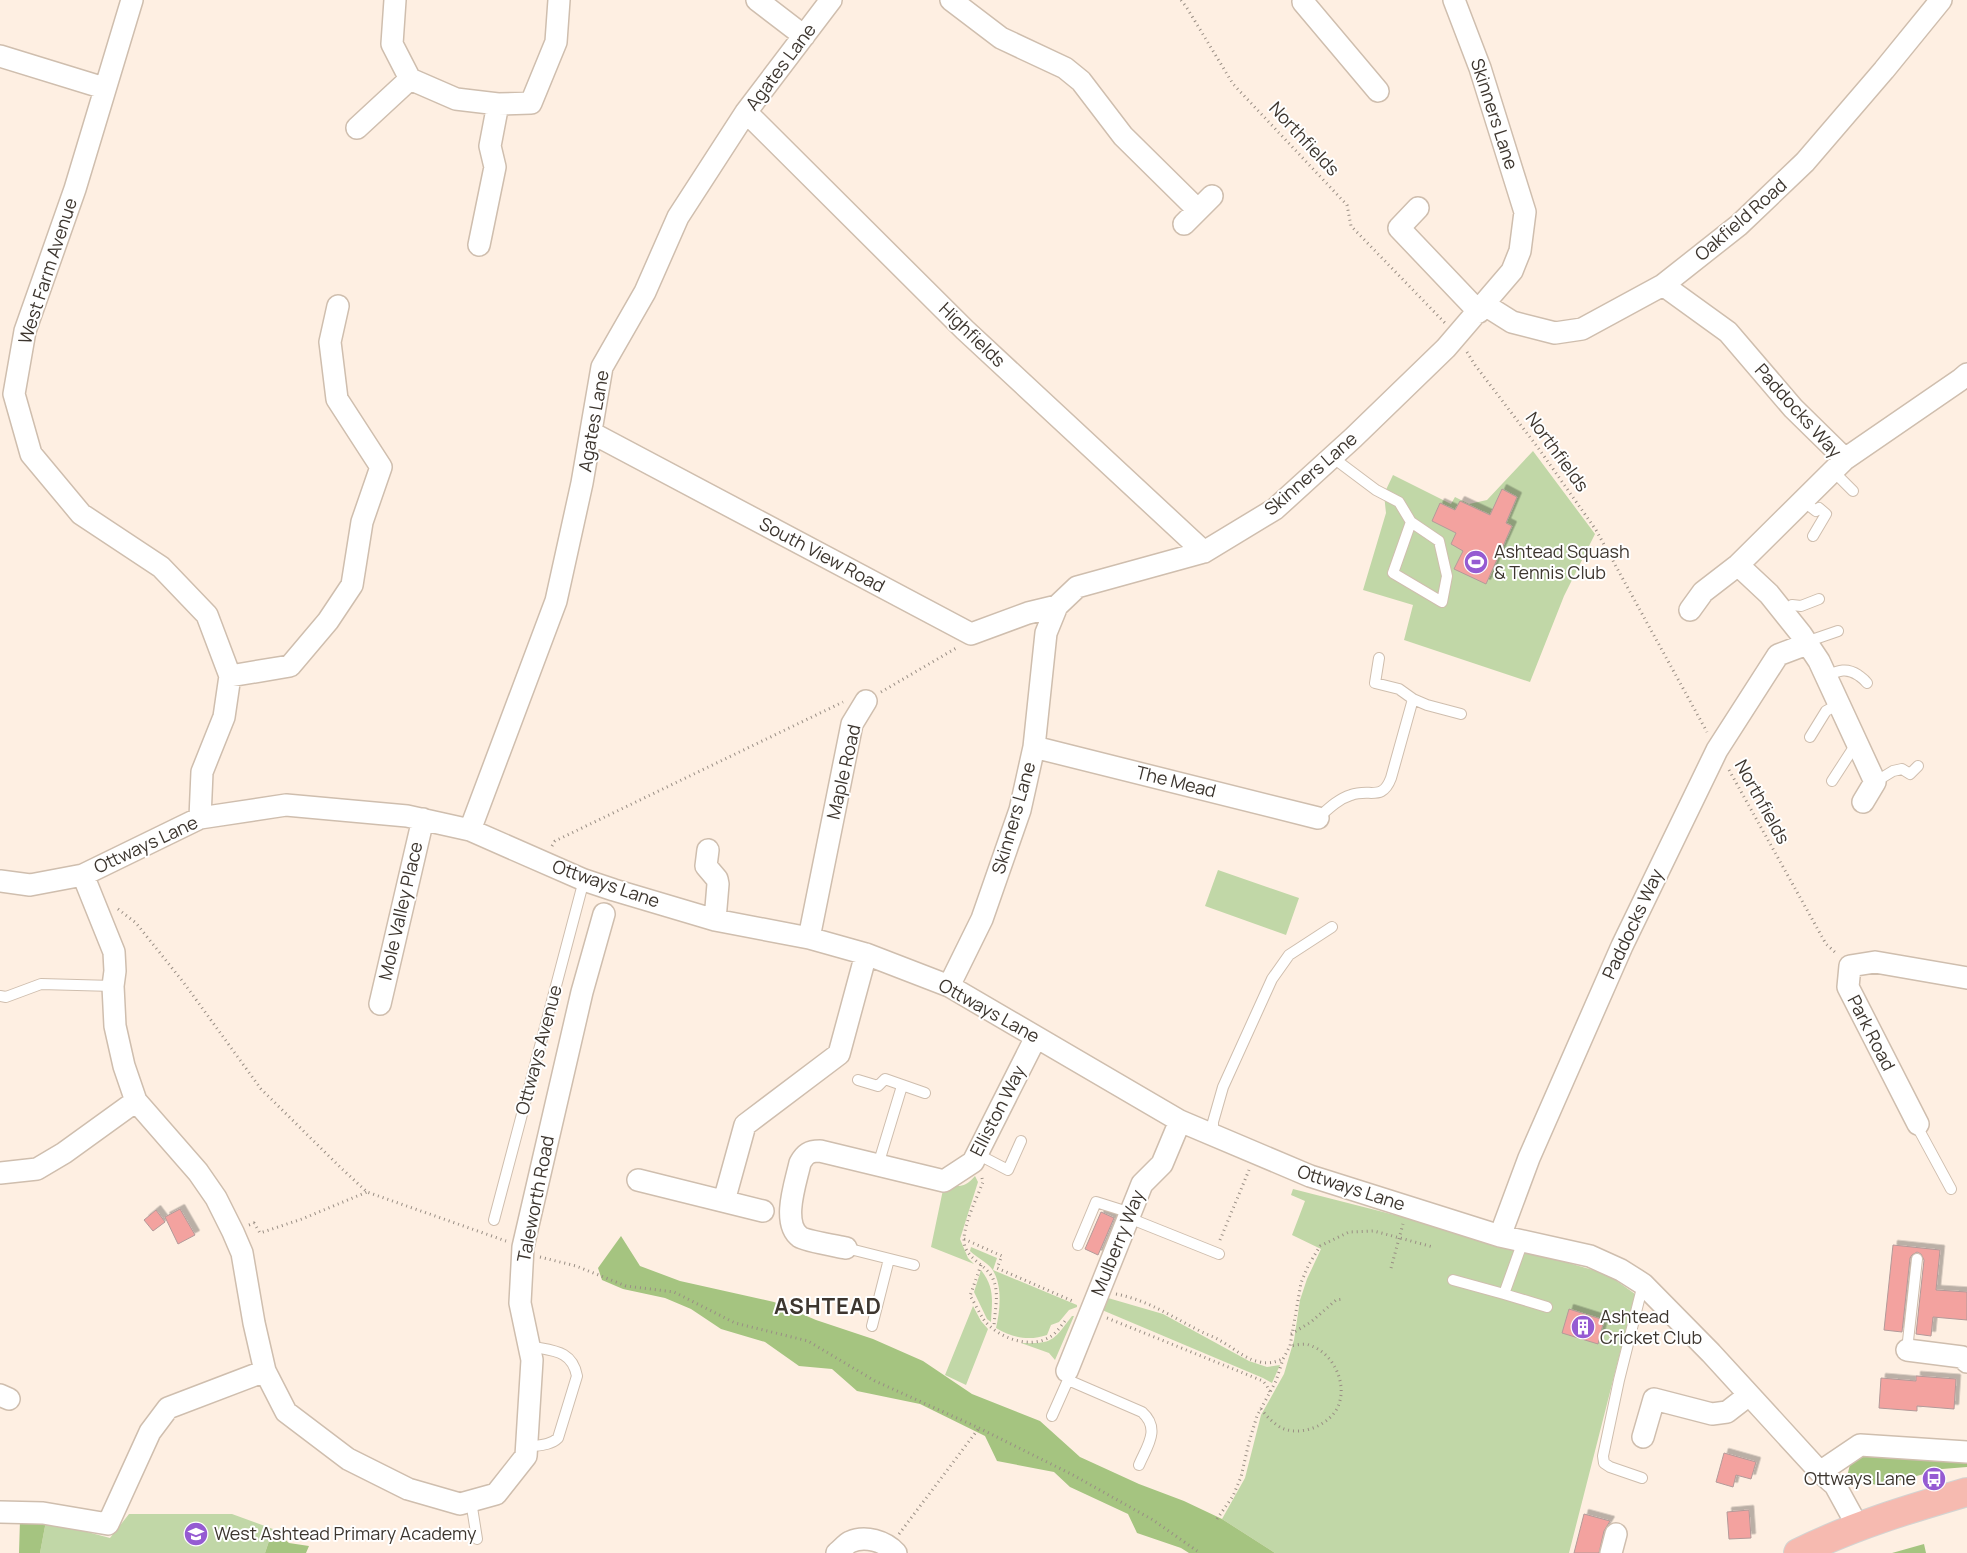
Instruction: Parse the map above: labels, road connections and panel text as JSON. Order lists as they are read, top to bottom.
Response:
{
  "streets": {
    "street": [
      "Agates Lane",
      "Skinners Lane",
      "Oakfield Road",
      "West Farm Avenue",
      "Highfields",
      "Paddocks Way",
      "South View Road",
      "Maple Road",
      "The Mead",
      "Ottways Lane",
      "Mole Valley Place",
      "Park Road",
      "Elliston Way",
      "Taleworth Road",
      "Mulberry Way"
    ],
    "lane": ["Ottways Avenue"],
    "path": ["Northfields"]
  },
  "crossings": [
    ["Agates Lane", "Highfields"],
    ["Agates Lane", "South View Road"],
    ["Agates Lane", "Ottways Lane"],
    ["Skinners Lane", "Northfields"],
    ["Skinners Lane", "Oakfield Road"],
    ["Skinners Lane", "Highfields"],
    ["Skinners Lane", "The Mead"],
    ["Skinners Lane", "Ottways Lane"],
    ["Northfields", "Paddocks Way"],
    ["Northfields", "Park Road"],
    ["Oakfield Road", "Paddocks Way"],
    ["West Farm Avenue", "Ottways Lane"],
    ["Paddocks Way", "Ottways Lane"],
    ["Maple Road", "Ottways Lane"],
    ["Ottways Lane", "Mole Valley Place"],
    ["Ottways Lane", "Ottways Avenue"],
    ["Ottways Lane", "Elliston Way"],
    ["Ottways Lane", "Taleworth Road"],
    ["Ottways Lane", "Mulberry Way"]
  ],
  "districts": ["ASHTEAD"],
  "places": {
    "sports": ["Ashtead Squash & Tennis Club"],
    "building": ["Ashtead Cricket Club"],
    "bus stop": ["Ottways Lane"],
    "school or university": ["West Ashtead Primary Academy"]
  }
}
